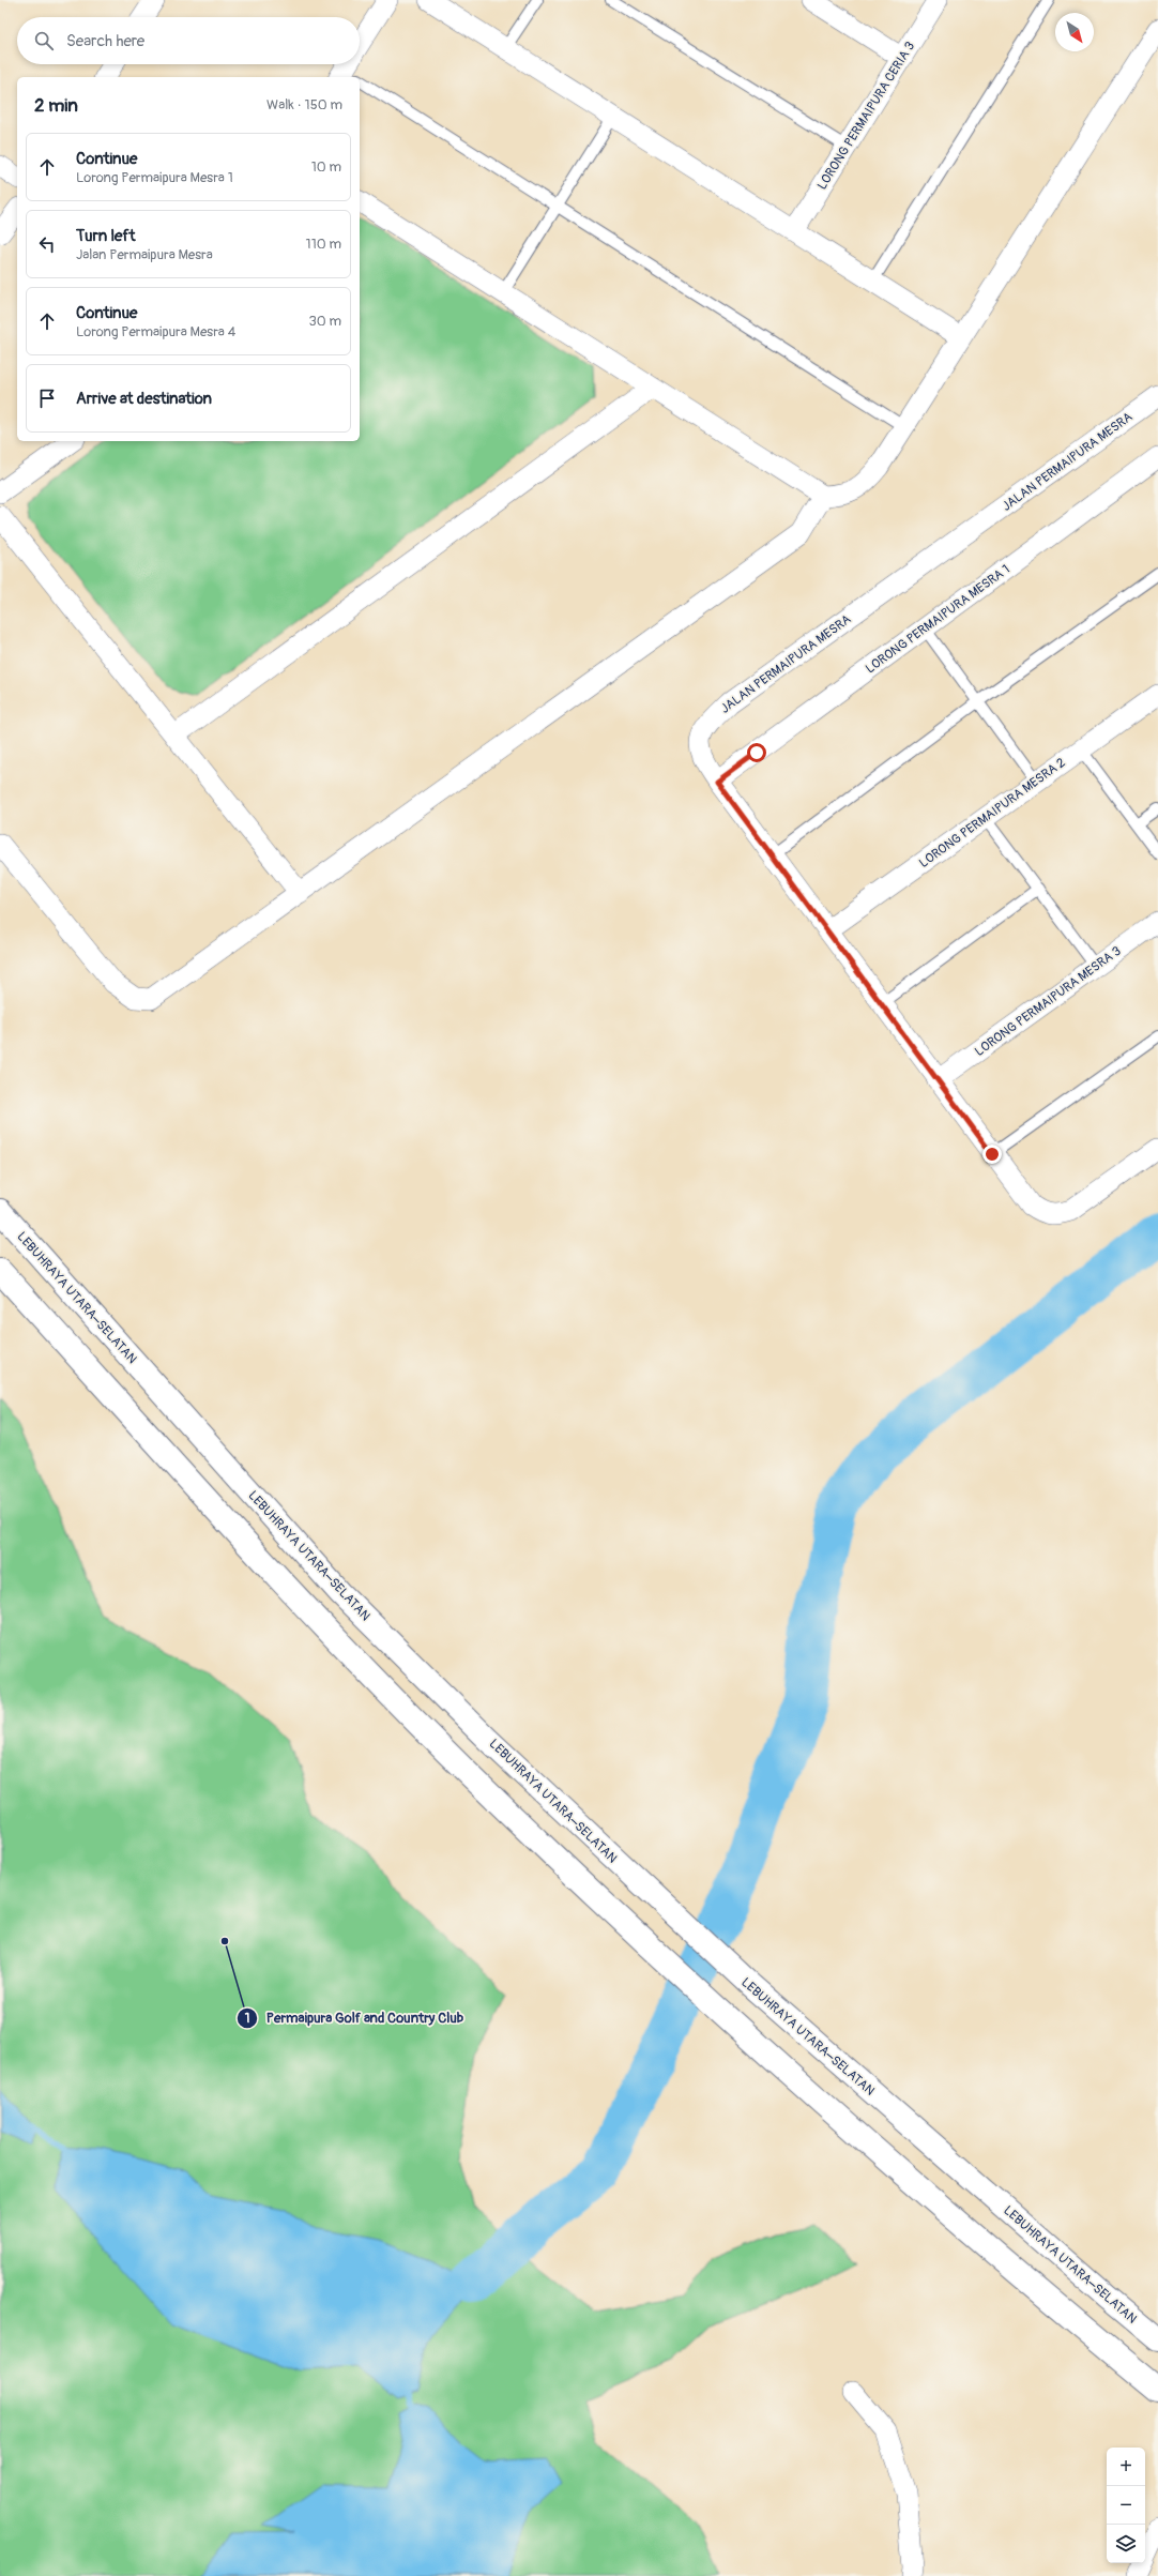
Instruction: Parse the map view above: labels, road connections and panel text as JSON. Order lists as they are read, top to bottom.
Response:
{
  "streets": {
    "highway": ["LEBUHRAYA UTARA–SELATAN"],
    "street": [
      "LORONG PERMAIPURA CERIA 3",
      "JALAN PERMAIPURA MESRA",
      "LORONG PERMAIPURA MESRA 1",
      "LORONG PERMAIPURA MESRA 2",
      "LORONG PERMAIPURA MESRA 3"
    ]
  },
  "crossings": [
    ["JALAN PERMAIPURA MESRA", "LORONG PERMAIPURA MESRA 1"],
    ["JALAN PERMAIPURA MESRA", "LORONG PERMAIPURA MESRA 2"],
    ["JALAN PERMAIPURA MESRA", "LORONG PERMAIPURA MESRA 3"]
  ],
  "places": ["Permaipura Golf and Country Club"],
  "north": "bottom right",
  "page": {
    "search": "Search here",
    "heading": ["2 min", "Walk · 150 m"],
    "list": [
      ["Continue", "Lorong Permaipura Mesra 1", "10 m"],
      ["Turn left", "Jalan Permaipura Mesra", "110 m"],
      ["Continue", "Lorong Permaipura Mesra 4", "30 m"],
      "Arrive at destination"
    ],
    "map_buttons": ["+", "−"]
  }
}
